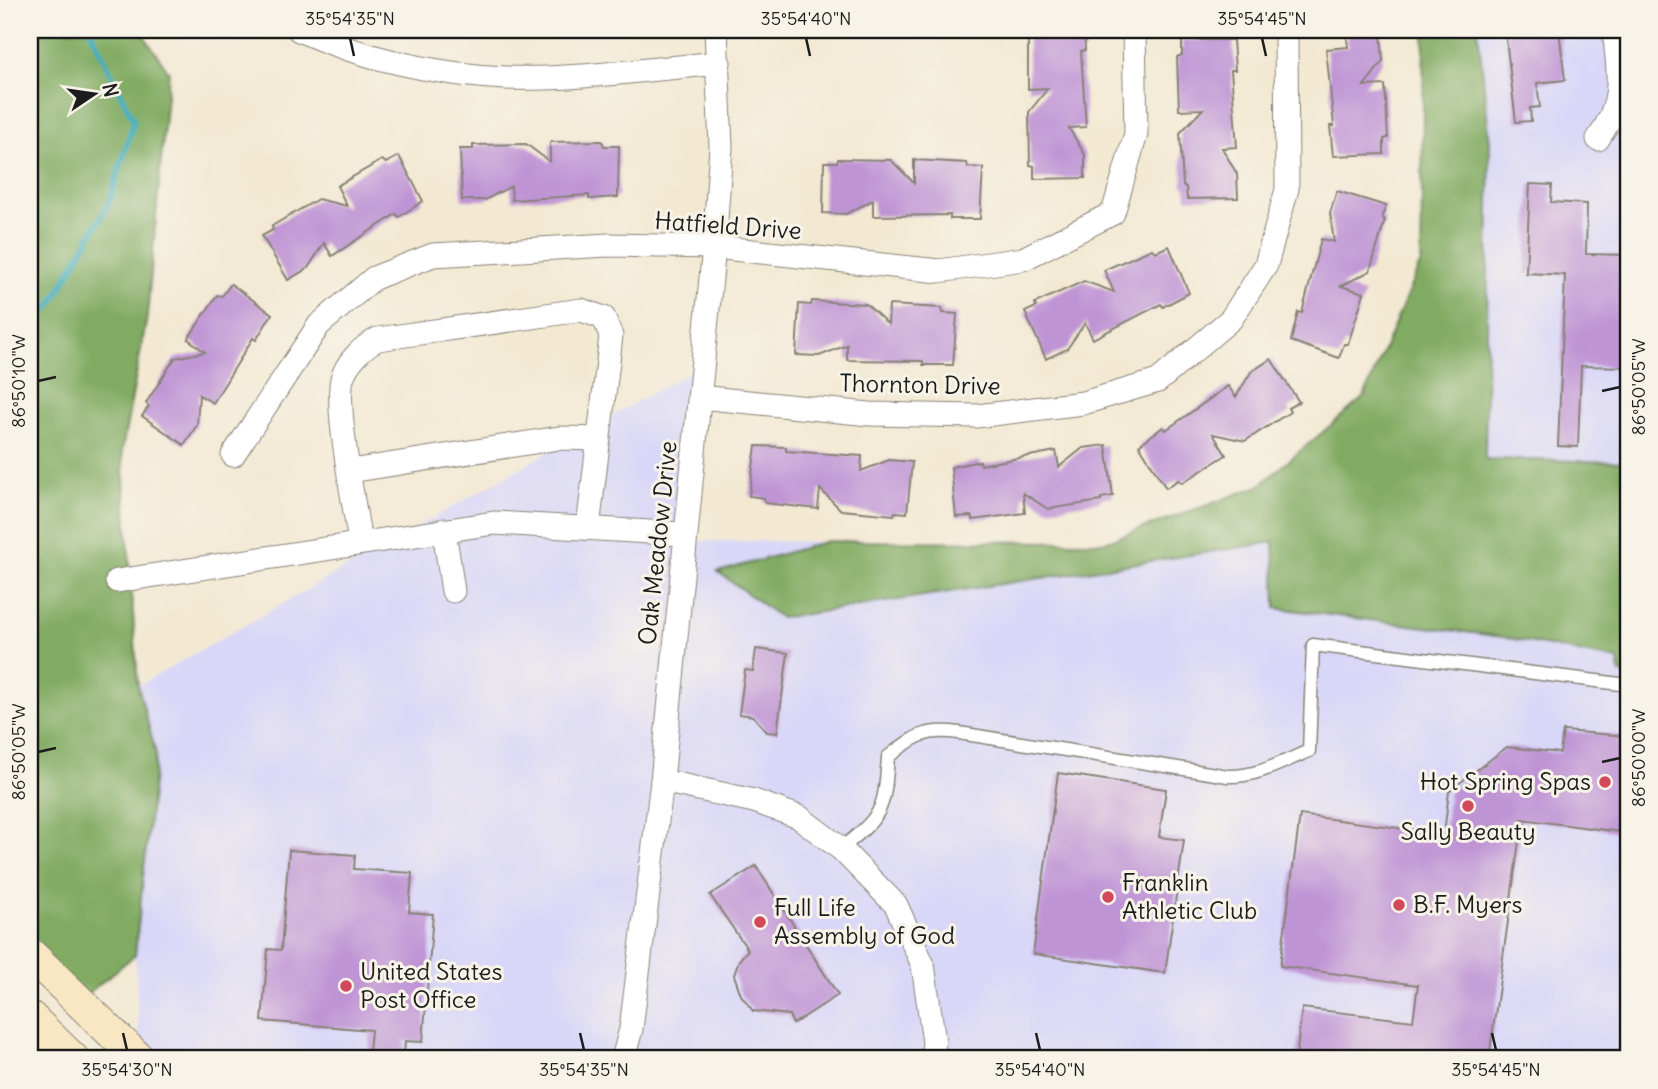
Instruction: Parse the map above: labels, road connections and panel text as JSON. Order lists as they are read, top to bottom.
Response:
{
  "streets": {
    "street": ["Hatfield Drive", "Thornton Drive", "Oak Meadow Drive"]
  },
  "crossings": [
    ["Hatfield Drive", "Oak Meadow Drive"],
    ["Thornton Drive", "Oak Meadow Drive"]
  ],
  "places": [
    "Hot Spring Spas",
    "Sally Beauty",
    "Franklin Athletic Club",
    "B.F. Myers",
    "Full Life Assembly of God",
    "United States Post Office"
  ],
  "north": "right",
  "coordinates": [
    "35°54'35\"N",
    "35°54'40\"N",
    "35°54'45\"N",
    "86°50'10\"W",
    "86°50'05\"W",
    "86°50'00\"W",
    "35°54'30\"N"
  ]
}
